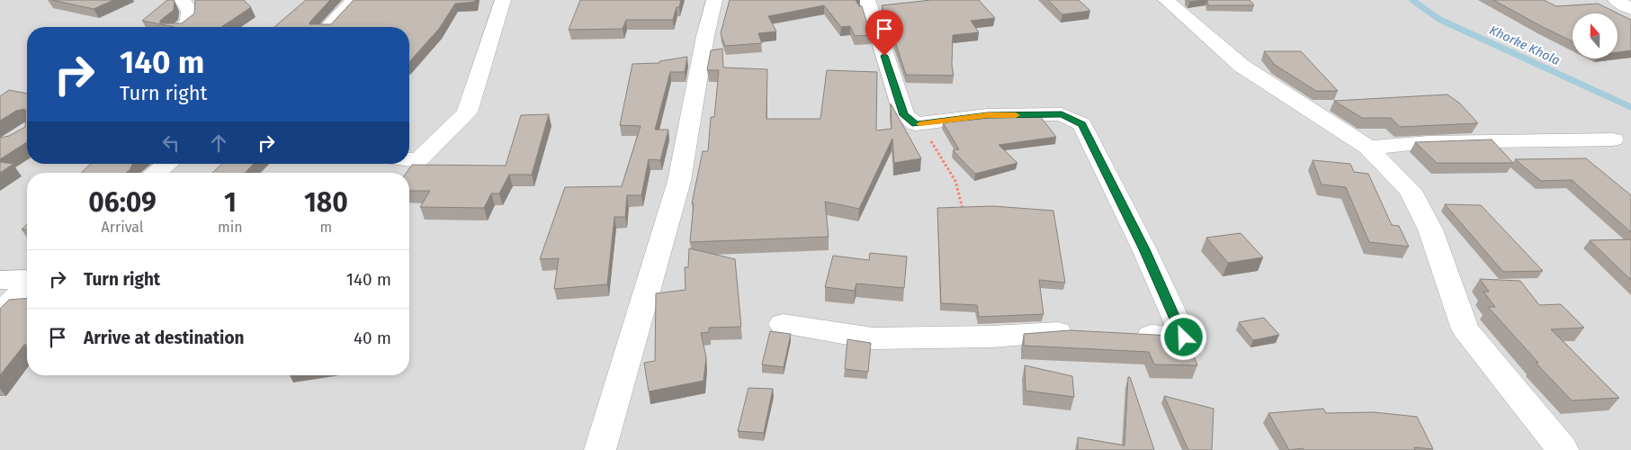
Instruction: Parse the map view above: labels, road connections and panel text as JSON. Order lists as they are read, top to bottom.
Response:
{
  "water": ["Khorke Khola"],
  "north": "top",
  "page": {
    "turn": ["140 m", "Turn right"],
    "eta": [
      "06:09",
      "Arrival",
      "1",
      "min",
      "180",
      "m"
    ],
    "list": [
      {
        "name": "Turn right",
        "value": "140 m"
      },
      {
        "name": "Arrive at destination",
        "value": "40 m"
      }
    ]
  }
}
